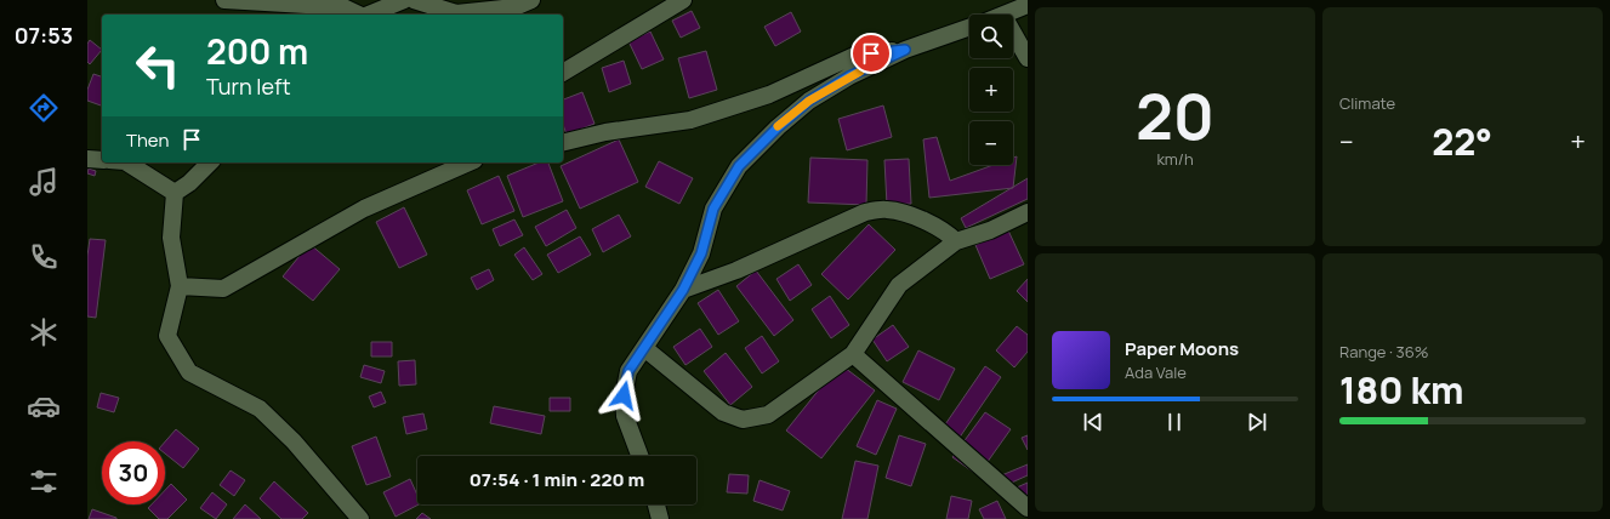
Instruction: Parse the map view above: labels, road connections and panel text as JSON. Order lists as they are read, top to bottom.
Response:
{
  "page": {
    "tabs": "07:53",
    "tile": [
      ["20", "km/h"],
      "Climate",
      ["Range · 36%", "180 km"]
    ],
    "map_buttons": ["+", "−"],
    "turn": ["200 m", "Turn left"],
    "then": "Then",
    "heat": ["−", "22°", "+"],
    "song": ["Paper Moons", "Ada Vale"],
    "limit": "30",
    "trip": "07:54 · 1 min · 220 m"
  }
}
